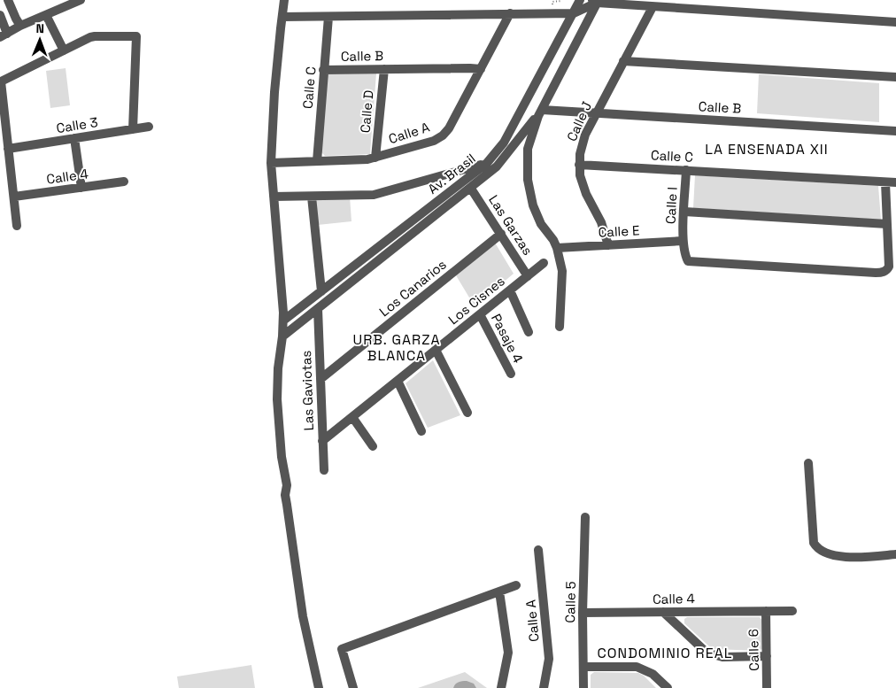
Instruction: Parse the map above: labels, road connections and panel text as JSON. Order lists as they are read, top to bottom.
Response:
{
  "streets": {
    "street": [
      "Calle B",
      "Calle C",
      "Calle D",
      "Calle J",
      "Calle 3",
      "Calle A",
      "Av. Brasil",
      "Calle 4",
      "Calle I",
      "Las Garzas",
      "Calle E",
      "Los Canarios",
      "Los Cisnes",
      "Pasaje 4",
      "Las Gaviotas",
      "Calle 5",
      "Calle 6"
    ]
  },
  "crossings": [
    ["Calle B", "Calle C"],
    ["Calle B", "Calle D"],
    ["Calle B", "Calle J"],
    ["Calle B", "Calle A"],
    ["Calle B", "Av. Brasil"],
    ["Calle C", "Calle J"],
    ["Calle C", "Calle A"],
    ["Calle C", "Calle I"],
    ["Calle D", "Calle A"],
    ["Calle J", "Calle E"],
    ["Av. Brasil", "Las Garzas"],
    ["Av. Brasil", "Las Gaviotas"],
    ["Calle 4", "Calle 5"],
    ["Calle 4", "Calle 6"],
    ["Calle I", "Calle E"],
    ["Las Garzas", "Los Canarios"],
    ["Las Garzas", "Los Cisnes"],
    ["Los Canarios", "Las Gaviotas"],
    ["Los Cisnes", "Pasaje 4"],
    ["Los Cisnes", "Las Gaviotas"]
  ],
  "districts": ["LA ENSENADA XII", "URB. GARZA BLANCA", "CONDOMINIO REAL"],
  "north": "top"
}
